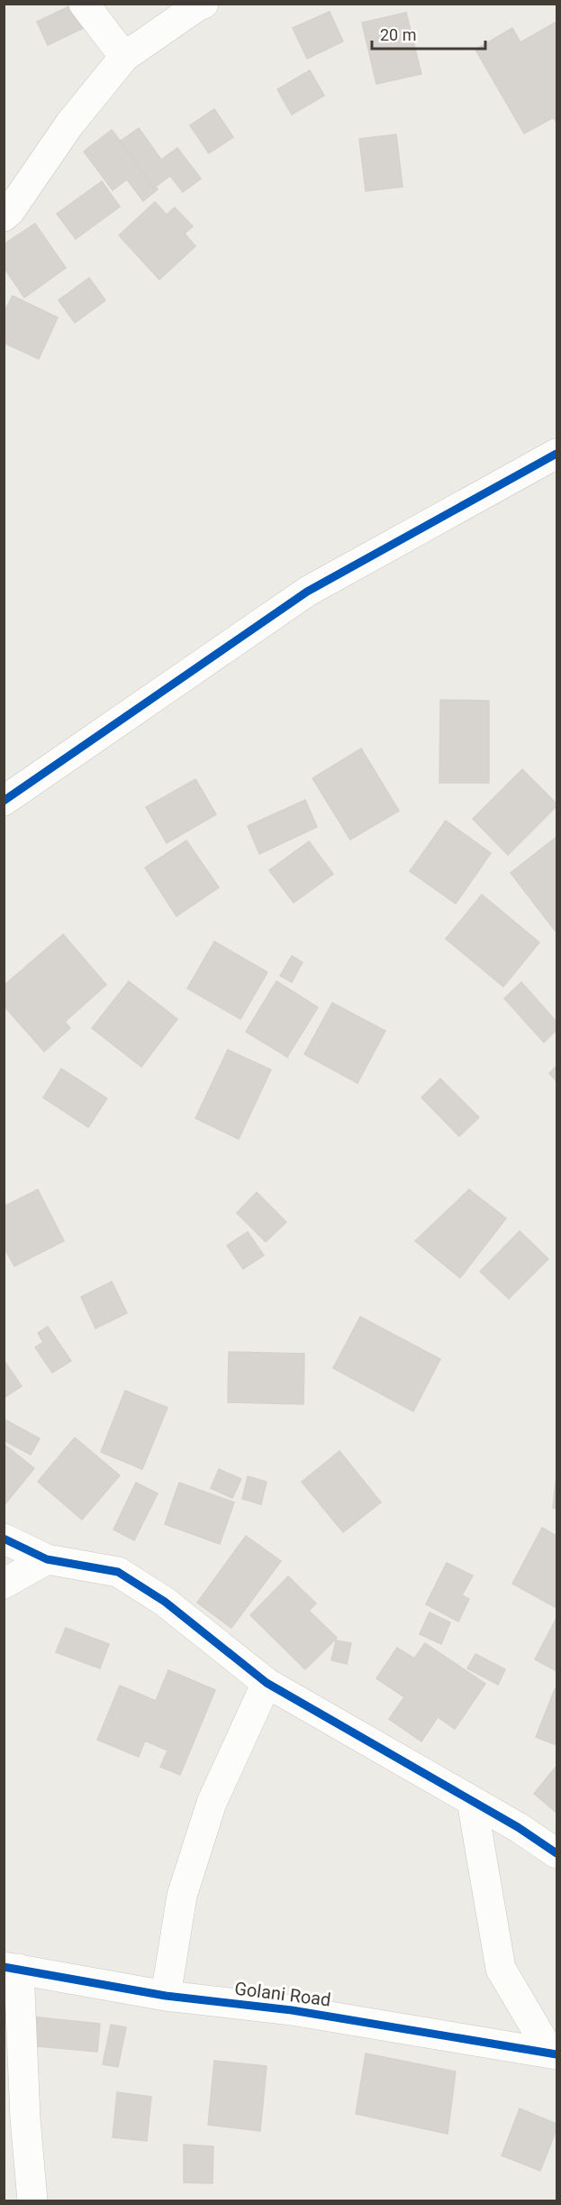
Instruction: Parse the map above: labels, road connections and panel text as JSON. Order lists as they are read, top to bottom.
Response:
{
  "streets": {
    "street": ["Golani Road"]
  },
  "scale_bar": "20 m"
}
